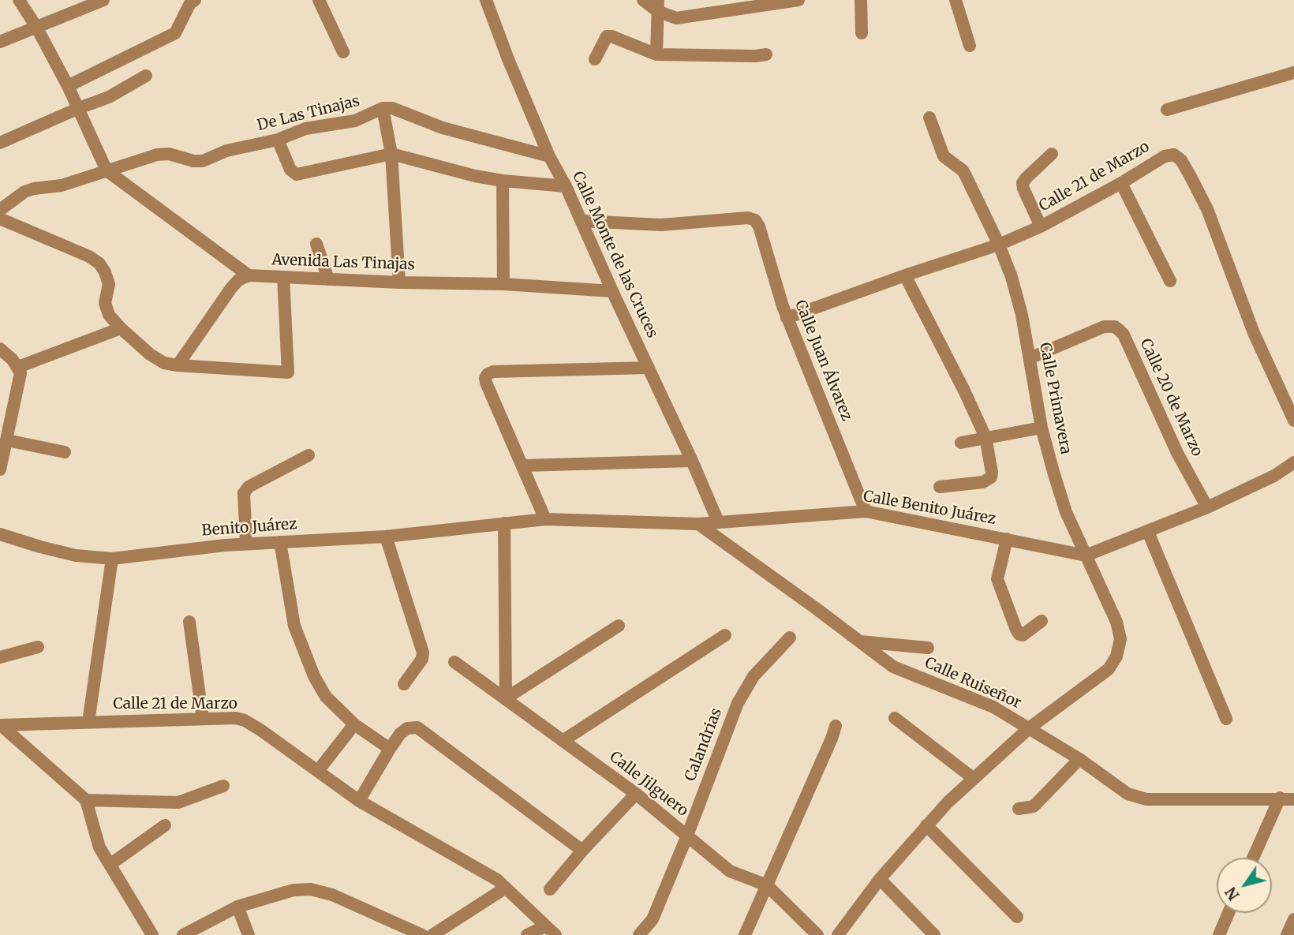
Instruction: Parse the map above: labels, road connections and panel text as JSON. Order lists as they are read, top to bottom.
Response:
{
  "streets": {
    "street": [
      "De Las Tinajas",
      "Calle 21 de Marzo",
      "Calle Monte de las Cruces",
      "Avenida Las Tinajas",
      "Calle Juan Álvarez",
      "Calle 20 de Marzo",
      "Calle Primavera",
      "Calle Benito Juárez",
      "Benito Juárez",
      "Calle Ruiseñor",
      "Calandrias",
      "Calle Jilguero"
    ]
  },
  "crossings": [
    ["De Las Tinajas", "Calle Monte de las Cruces"],
    ["Calle 21 de Marzo", "Calle Juan Álvarez"],
    ["Calle 21 de Marzo", "Calle Primavera"],
    ["Calle Monte de las Cruces", "Avenida Las Tinajas"],
    ["Calle Monte de las Cruces", "Calle Juan Álvarez"],
    ["Calle Monte de las Cruces", "Calle Benito Juárez"],
    ["Calle Juan Álvarez", "Calle Benito Juárez"],
    ["Calle 20 de Marzo", "Calle Primavera"],
    ["Calle Primavera", "Calle Benito Juárez"],
    ["Calle Primavera", "Calle Ruiseñor"],
    ["Calle Benito Juárez", "Benito Juárez"],
    ["Calle Benito Juárez", "Calle Ruiseñor"],
    ["Calandrias", "Calle Jilguero"]
  ],
  "north": "bottom left"
}
